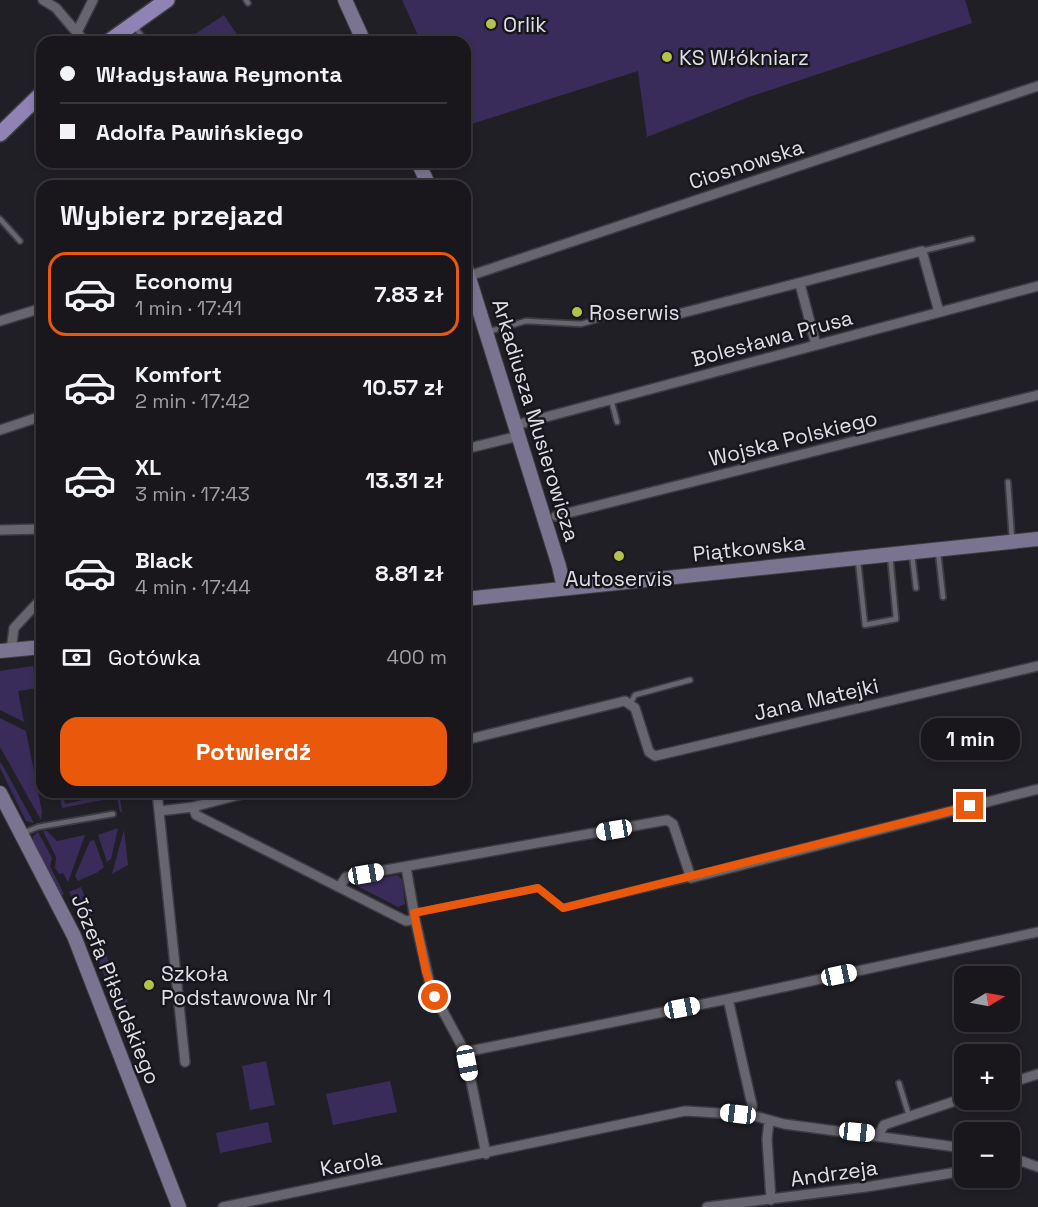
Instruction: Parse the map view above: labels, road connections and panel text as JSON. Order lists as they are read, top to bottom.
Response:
{
  "streets": {
    "street": [
      "Ciosnowska",
      "Bolesława Prusa",
      "Arkadiusza Musierowicza",
      "Wojska Polskiego",
      "Piątkowska",
      "Jana Matejki",
      "Józefa Piłsudskiego",
      "Karola",
      "Andrzeja"
    ]
  },
  "crossings": [
    ["Bolesława Prusa", "Arkadiusza Musierowicza"],
    ["Arkadiusza Musierowicza", "Piątkowska"]
  ],
  "places": [
    "Orlik",
    "KS Włókniarz",
    "Roserwis",
    "Autoservis",
    "Szkoła Podstawowa Nr 1"
  ],
  "north": "right",
  "page": {
    "banner": ["Władysława Reymonta", "Adolfa Pawińskiego"],
    "heading": "Wybierz przejazd",
    "list": [
      {
        "name": "Economy",
        "note": "1 min · 17:41",
        "value": "7.83 zł"
      },
      {
        "name": "Komfort",
        "note": "2 min · 17:42",
        "value": "10.57 zł"
      },
      {
        "name": "XL",
        "note": "3 min · 17:43",
        "value": "13.31 zł"
      },
      {
        "name": "Black",
        "note": "4 min · 17:44",
        "value": "8.81 zł"
      }
    ],
    "pay": ["Gotówka", "400 m"],
    "buttons": "Potwierdź",
    "bubble": "1 min",
    "map_buttons": ["+", "−"]
  }
}
